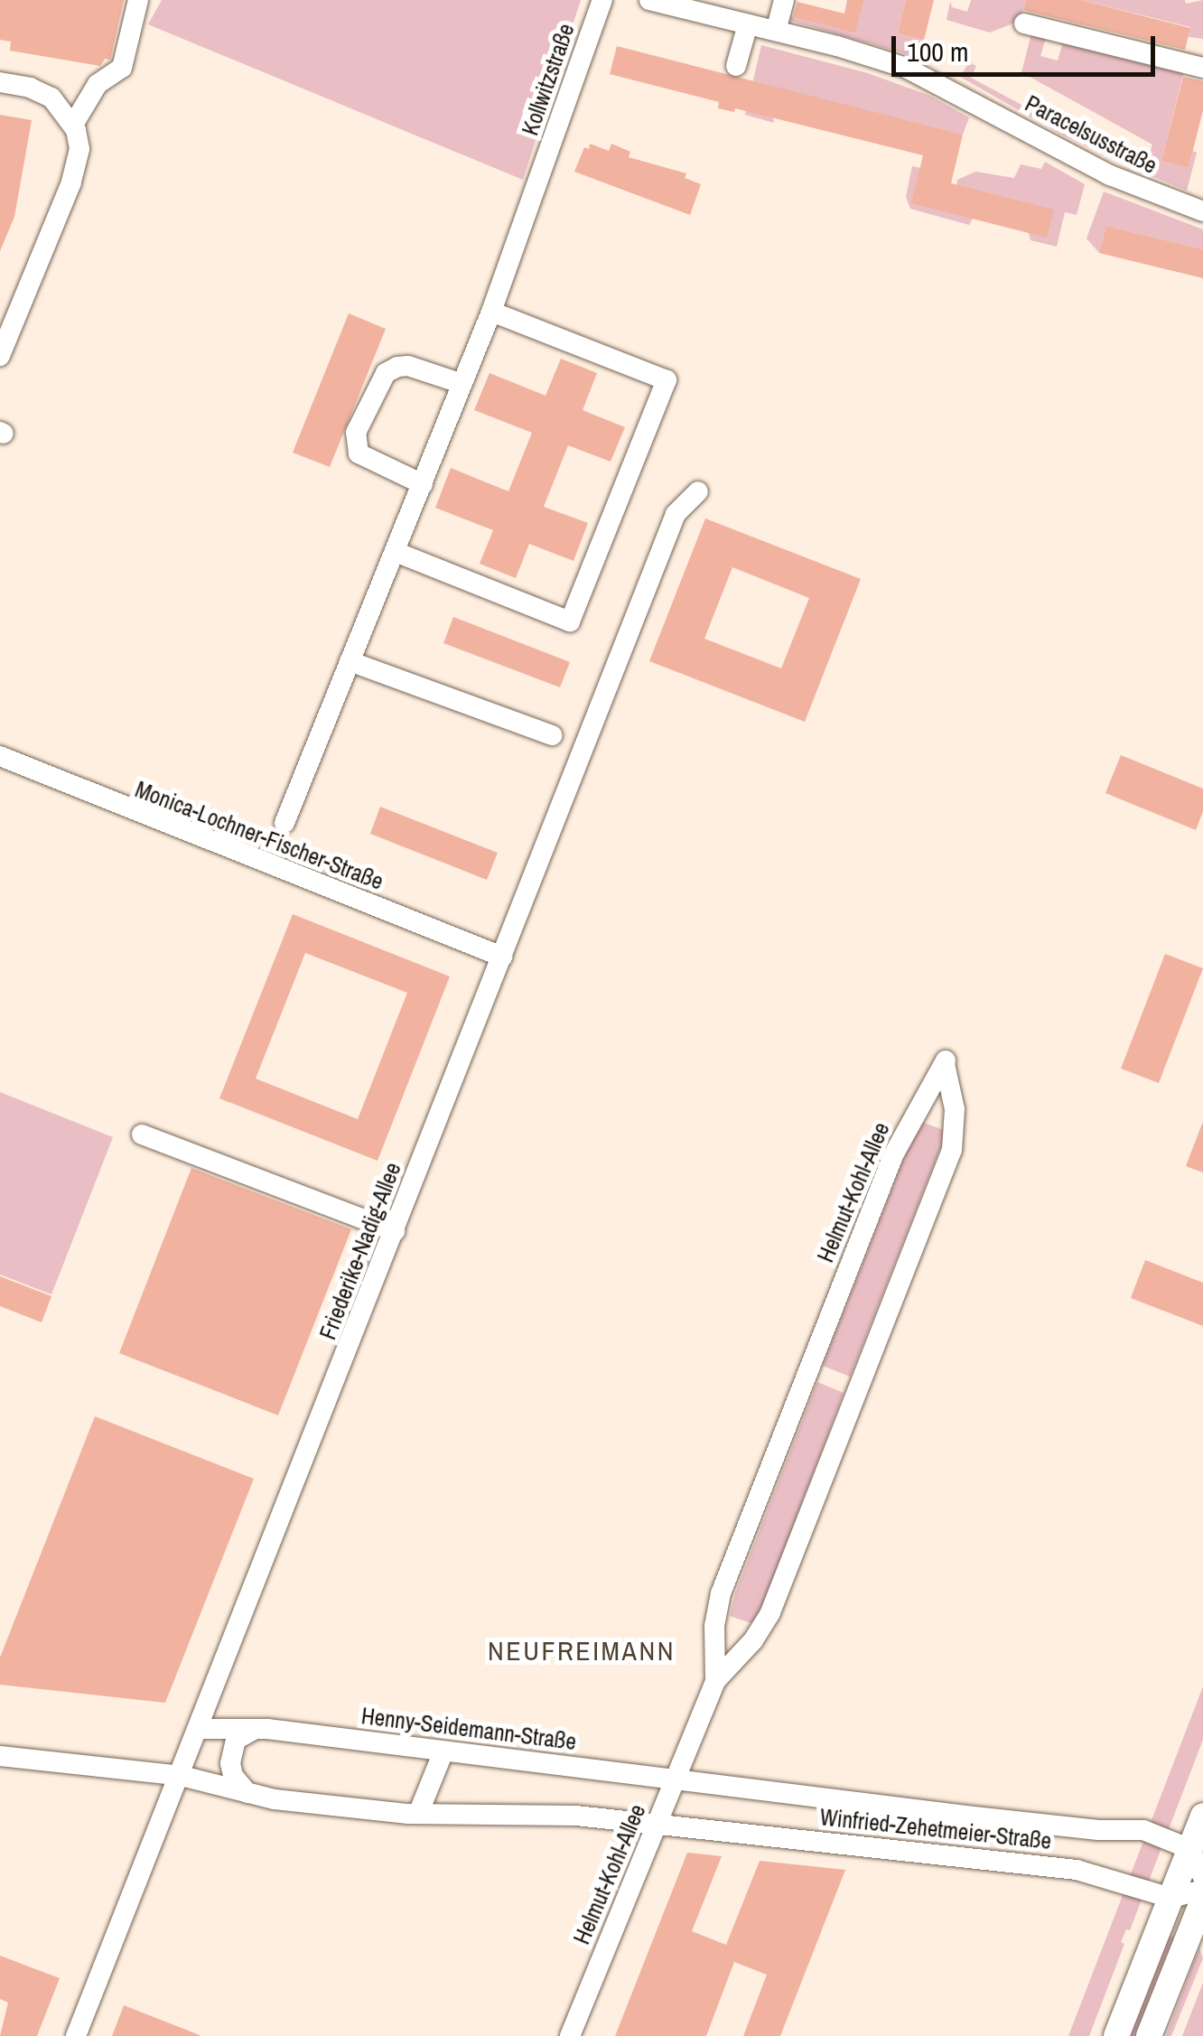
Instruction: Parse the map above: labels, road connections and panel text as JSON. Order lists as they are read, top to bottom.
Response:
{
  "streets": {
    "street": [
      "Kollwitzstraße",
      "Paracelsusstraße",
      "Monica-Lochner-Fischer-Straße",
      "Helmut-Kohl-Allee",
      "Friederike-Nadig-Allee",
      "Henny-Seidemann-Straße",
      "Winfried-Zehetmeier-Straße"
    ]
  },
  "crossings": [
    ["Monica-Lochner-Fischer-Straße", "Friederike-Nadig-Allee"],
    ["Helmut-Kohl-Allee", "Henny-Seidemann-Straße"],
    ["Helmut-Kohl-Allee", "Winfried-Zehetmeier-Straße"],
    ["Friederike-Nadig-Allee", "Henny-Seidemann-Straße"],
    ["Henny-Seidemann-Straße", "Winfried-Zehetmeier-Straße"]
  ],
  "districts": ["NEUFREIMANN"],
  "scale_bar": "100 m"
}
